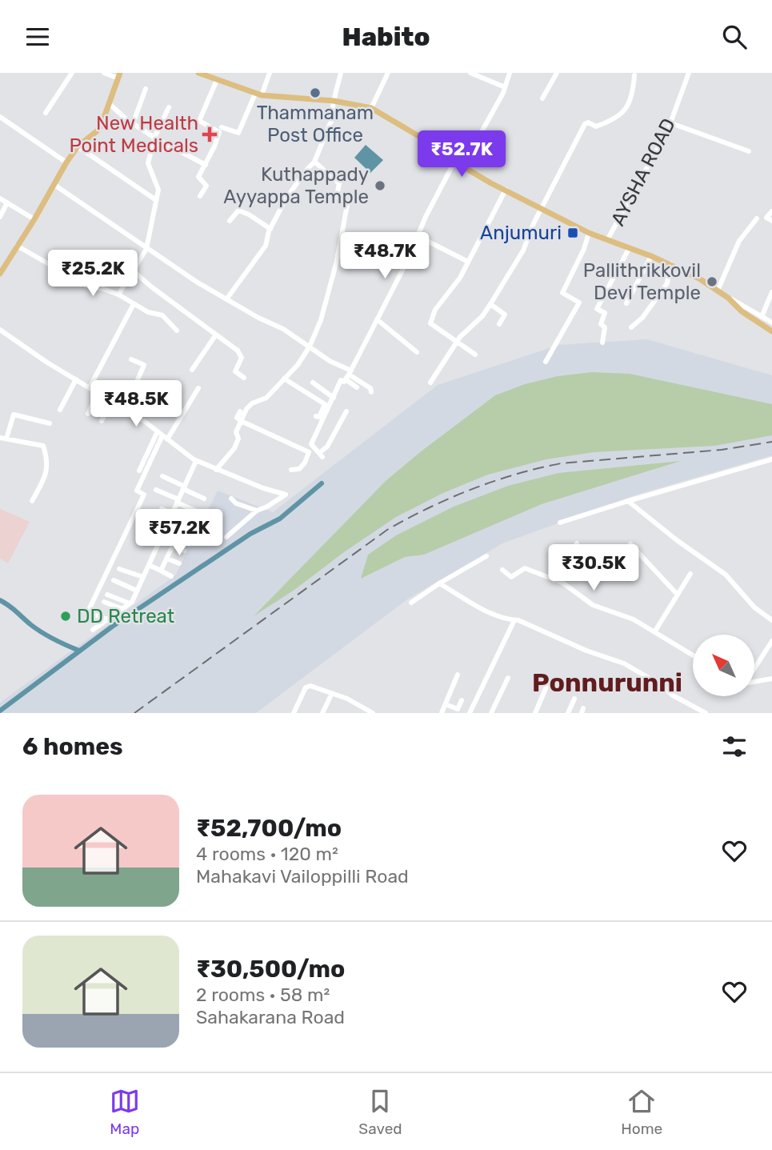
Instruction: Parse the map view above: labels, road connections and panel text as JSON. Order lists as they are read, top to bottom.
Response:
{
  "streets": {
    "street": ["AYSHA ROAD"]
  },
  "districts": ["Ponnurunni"],
  "places": {
    "other": [
      "Thammanam Post Office",
      "Kuthappady Ayyappa Temple",
      "Pallithrikkovil Devi Temple",
      "DD Retreat"
    ],
    "health": ["New Health Point Medicals"],
    "transit": ["Anjumuri"]
  },
  "north": "top left",
  "page": {
    "header": "Habito",
    "price": [
      "₹52.7K",
      "₹48.7K",
      "₹25.2K",
      "₹48.5K",
      "₹57.2K",
      "₹30.5K"
    ],
    "heading": "6 homes",
    "list": [
      {
        "name": "₹52,700/mo",
        "note": "4 rooms · 120 m² · Mahakavi Vailoppilli Road"
      },
      {
        "name": "₹30,500/mo",
        "note": "2 rooms · 58 m² · Sahakarana Road"
      }
    ],
    "tabs": ["Map", "Saved", "Home"]
  }
}
